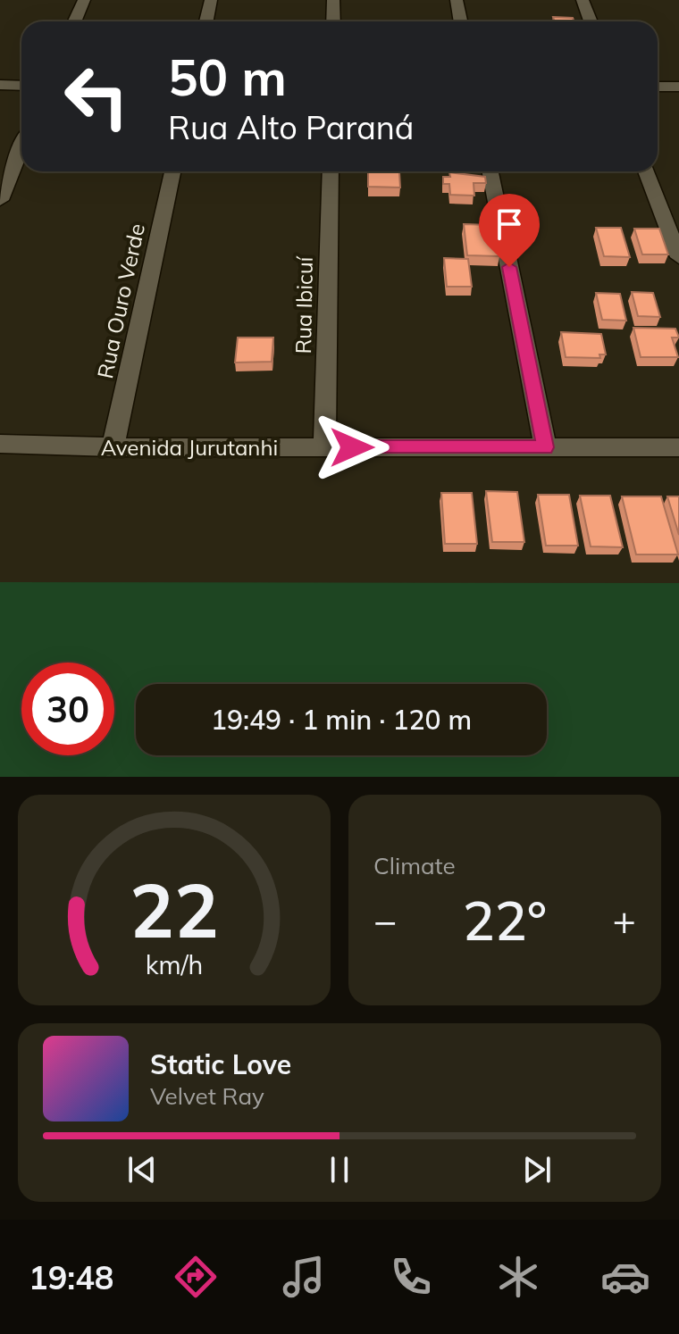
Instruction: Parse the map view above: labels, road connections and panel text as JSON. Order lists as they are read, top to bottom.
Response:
{
  "streets": {
    "street": ["Rua Ouro Verde", "Rua Ibicuí", "Avenida Jurutanhi"]
  },
  "crossings": [
    ["Rua Ouro Verde", "Avenida Jurutanhi"],
    ["Rua Ibicuí", "Avenida Jurutanhi"]
  ],
  "page": {
    "turn": ["50 m", "Rua Alto Paraná"],
    "limit": "30",
    "trip": "19:49 · 1 min · 120 m",
    "tile": "Climate",
    "heat": ["−", "22°", "+"],
    "song": ["Static Love", "Velvet Ray"],
    "tabs": "19:48",
    "gauge": ["22", "km/h"]
  }
}
